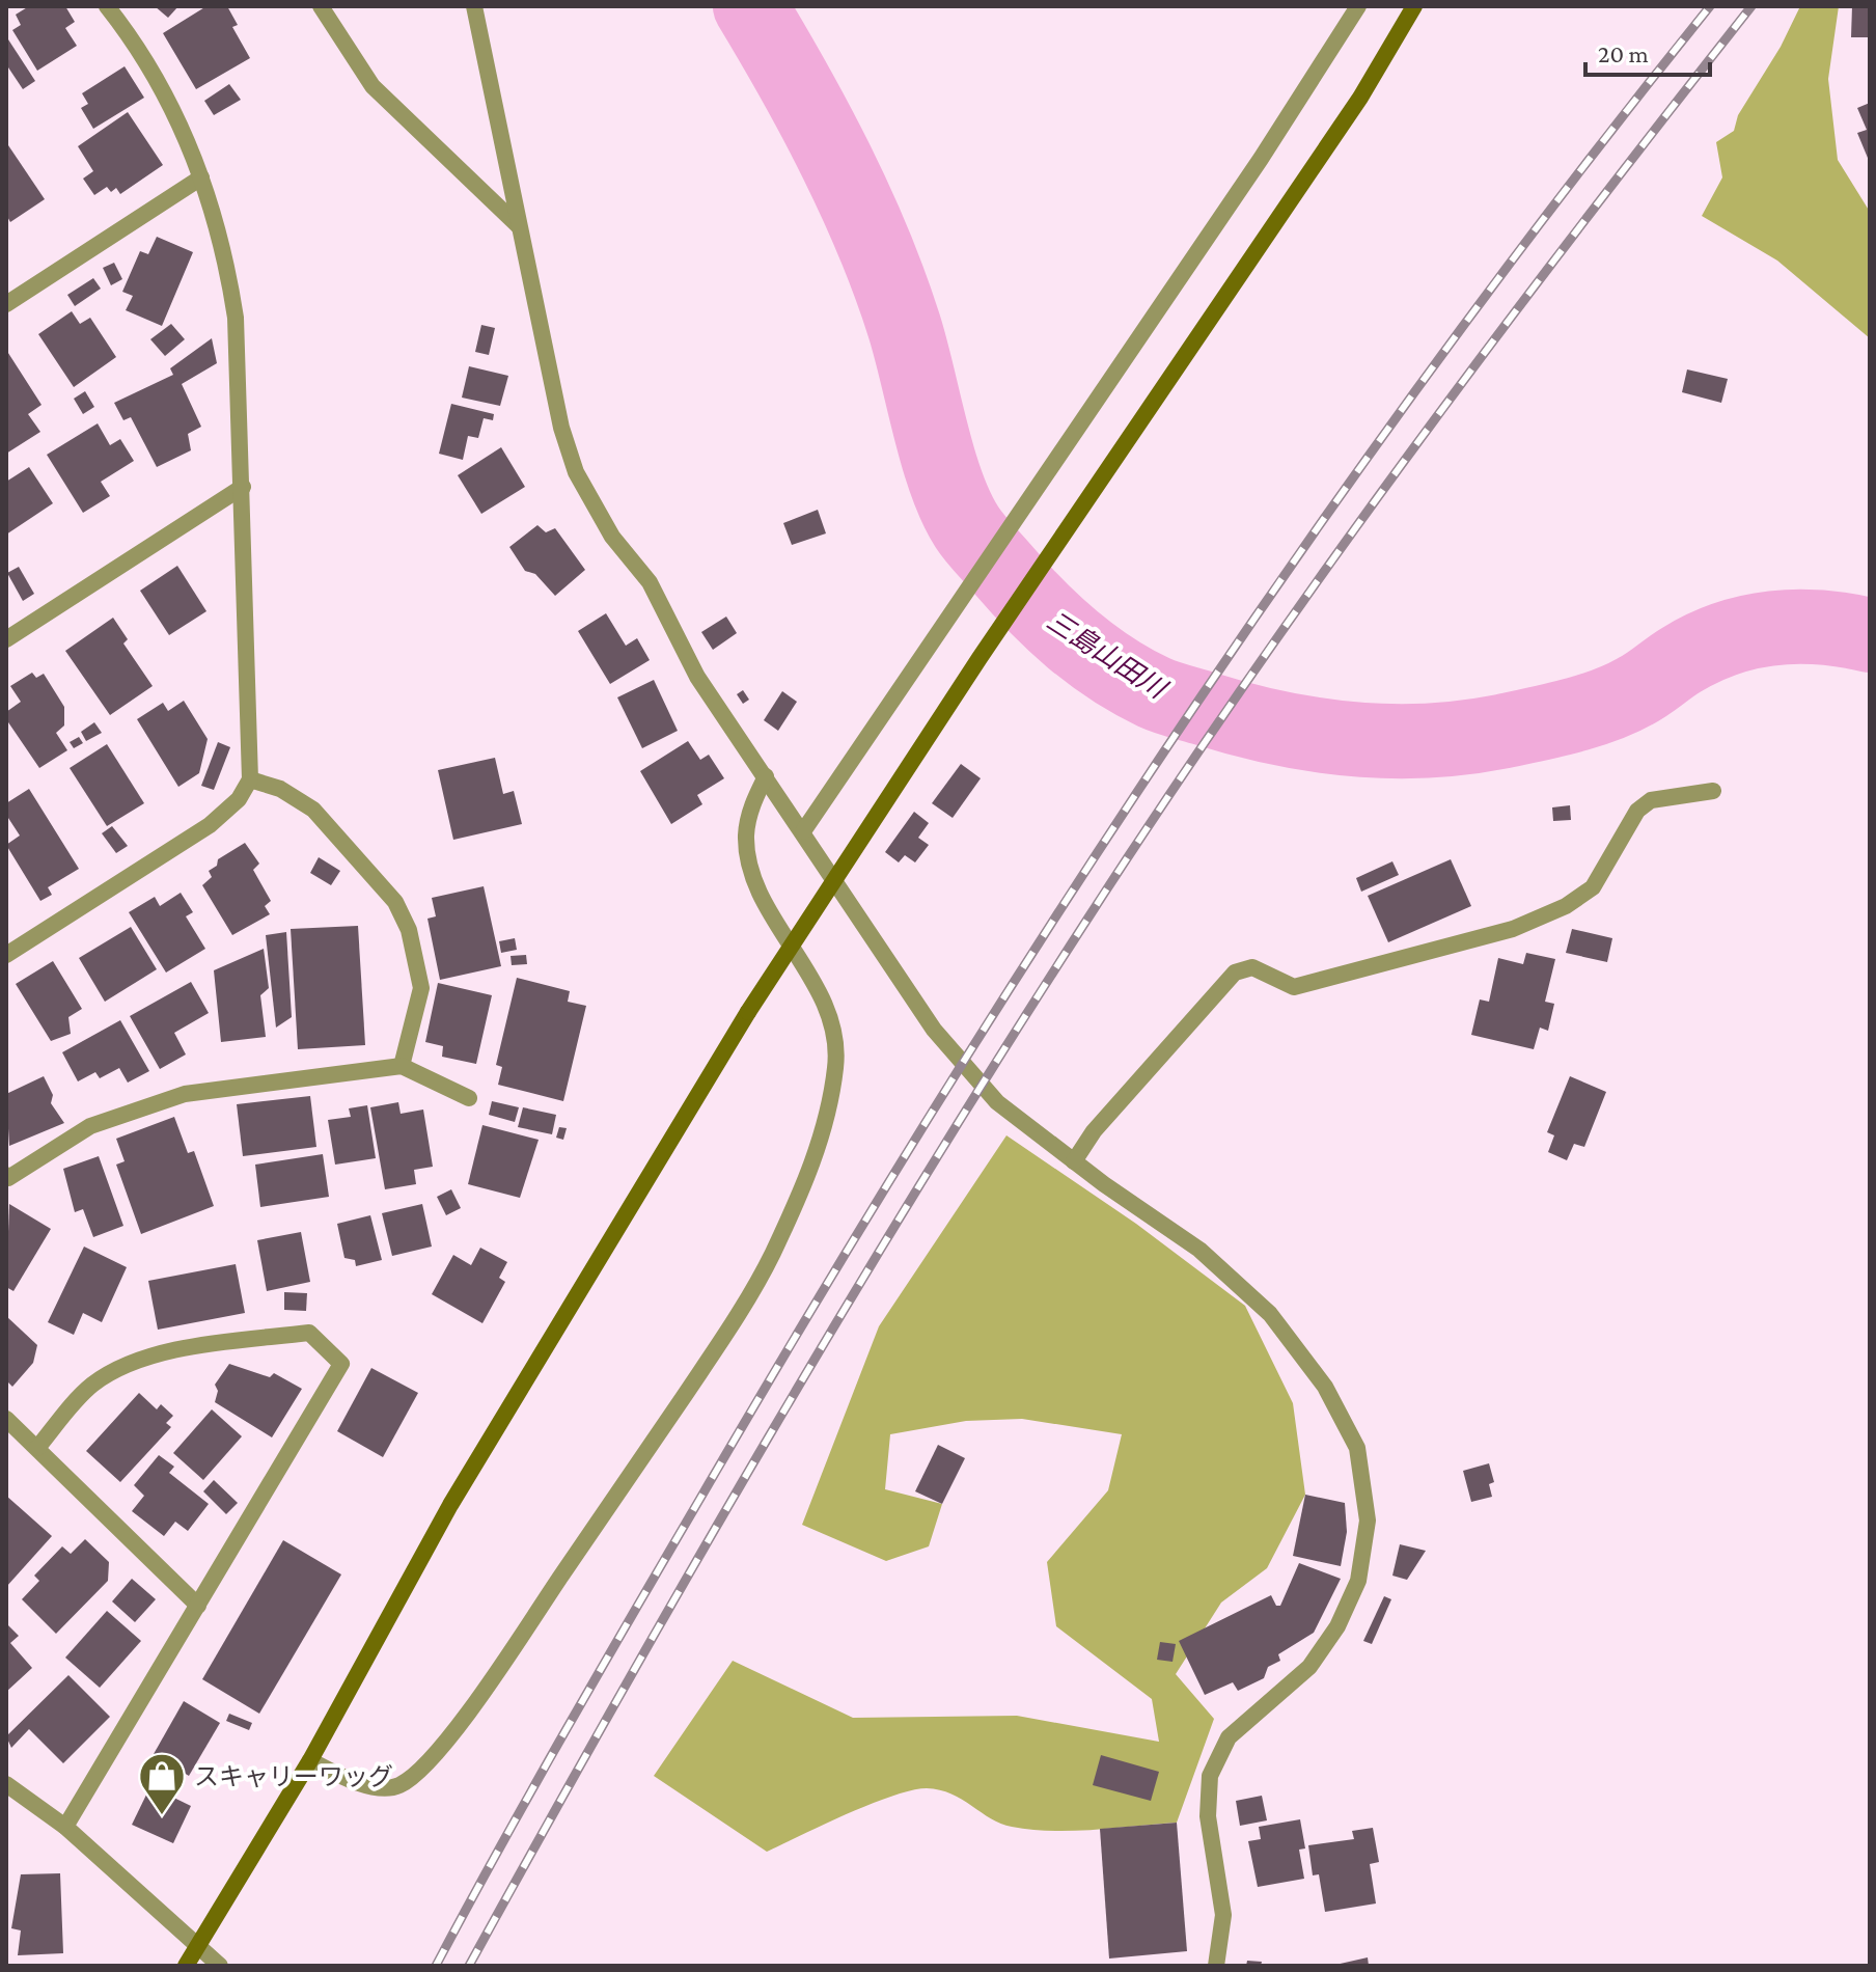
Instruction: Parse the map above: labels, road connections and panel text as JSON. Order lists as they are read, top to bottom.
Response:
{
  "water": ["三島山田川"],
  "places": {
    "shop": ["スキャリーワッグ"]
  },
  "scale_bar": "20 m"
}
